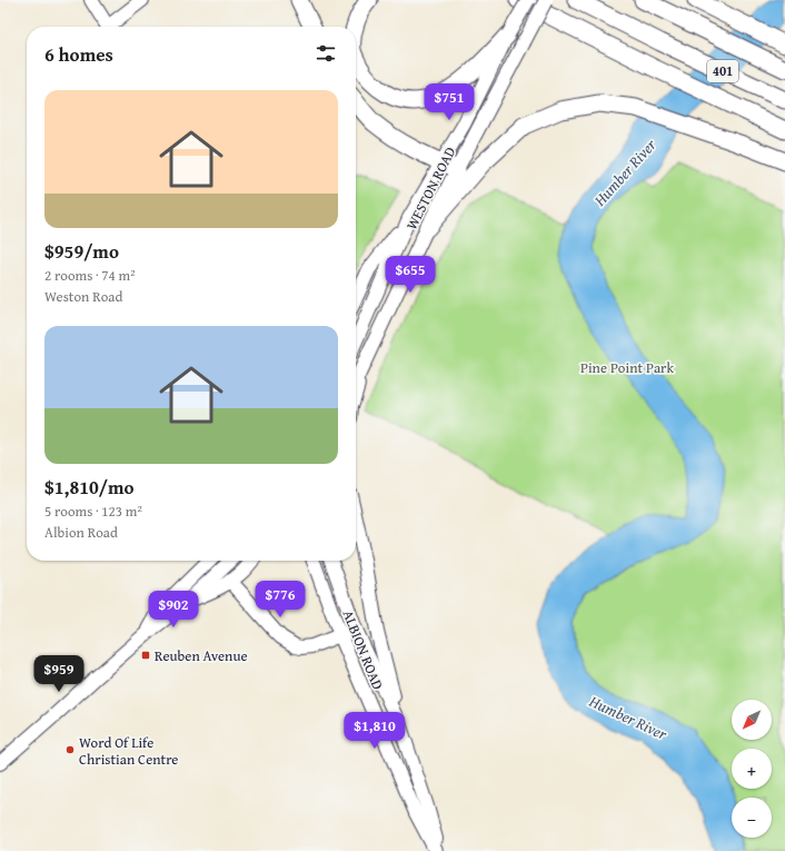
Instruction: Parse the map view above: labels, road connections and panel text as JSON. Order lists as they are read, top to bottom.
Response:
{
  "streets": {
    "highway": ["401"],
    "main road": ["WESTON ROAD", "ALBION ROAD"]
  },
  "crossings": [
    ["401", "WESTON ROAD"]
  ],
  "water": ["Humber River"],
  "parks": ["Pine Point Park"],
  "places": {
    "transit": ["Reuben Avenue"],
    "other": ["Word Of Life Christian Centre"]
  },
  "north": "bottom left",
  "page": {
    "heading": "6 homes",
    "list": [
      {
        "name": "$959/mo",
        "note": "2 rooms · 74 m² · Weston Road"
      },
      {
        "name": "$1,810/mo",
        "note": "5 rooms · 123 m² · Albion Road"
      }
    ],
    "price": [
      "$751",
      "$655",
      "$776",
      "$902",
      "$959",
      "$1,810"
    ],
    "map_buttons": ["+", "−"]
  }
}
